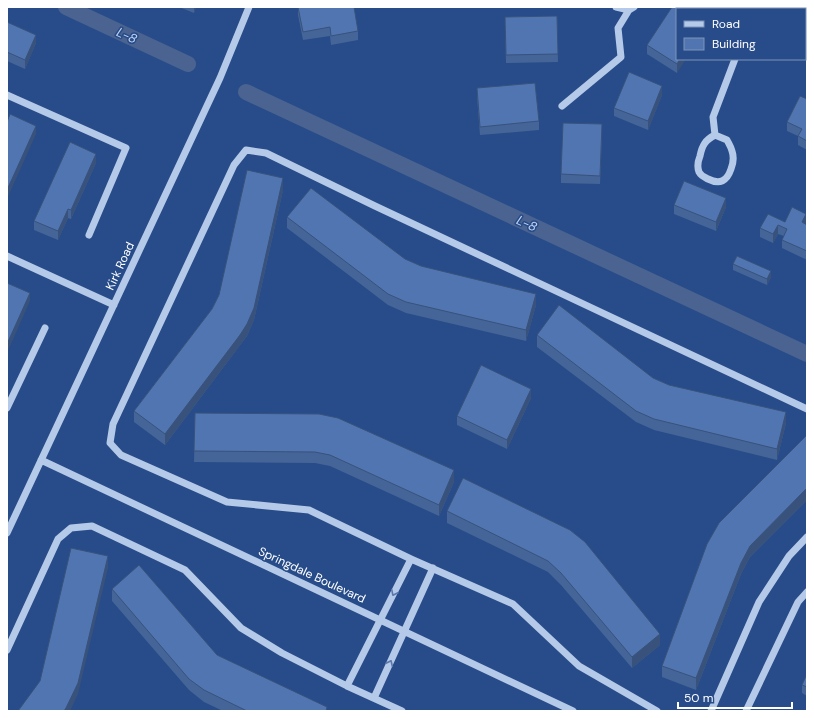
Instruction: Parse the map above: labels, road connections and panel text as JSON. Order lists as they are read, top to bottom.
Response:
{
  "streets": {
    "street": ["Kirk Road", "Springdale Boulevard"]
  },
  "crossings": [
    ["Kirk Road", "Springdale Boulevard"]
  ],
  "water": ["L-8"],
  "legend": ["Road", "Building"],
  "scale_bar": "50 m"
}
